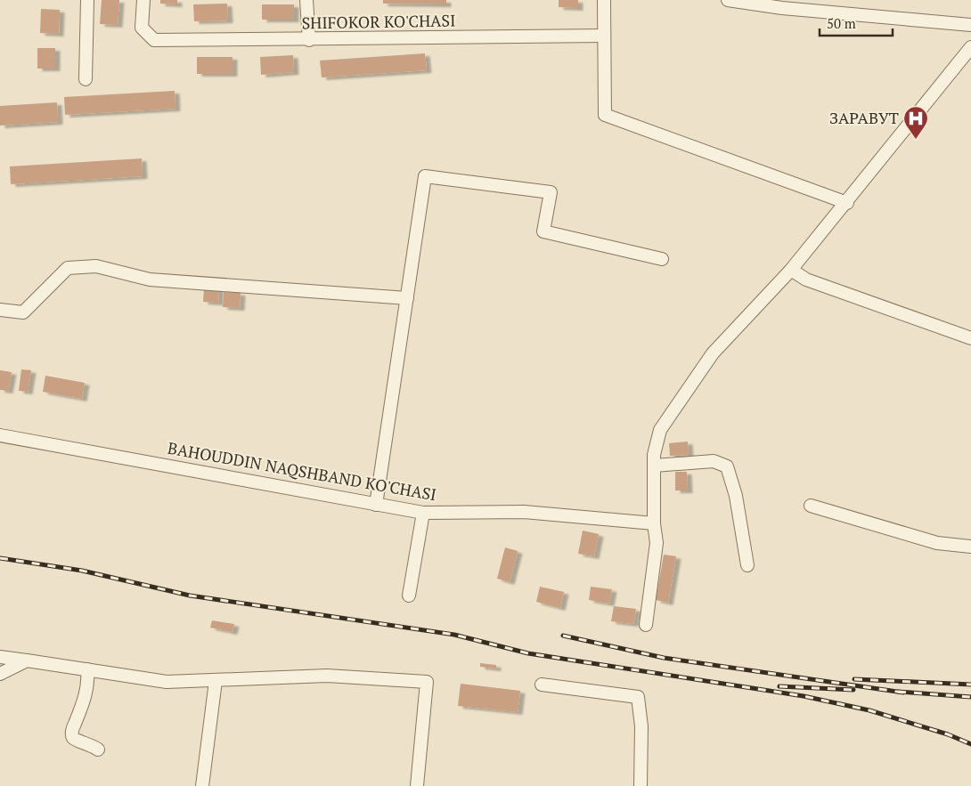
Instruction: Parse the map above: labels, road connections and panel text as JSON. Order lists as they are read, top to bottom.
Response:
{
  "streets": {
    "street": ["SHIFOKOR KO'CHASI", "BAHOUDDIN NAQSHBAND KO'CHASI"]
  },
  "places": {
    "hospital": ["ЗАРАВУТ"]
  },
  "scale_bar": "50 m"
}
